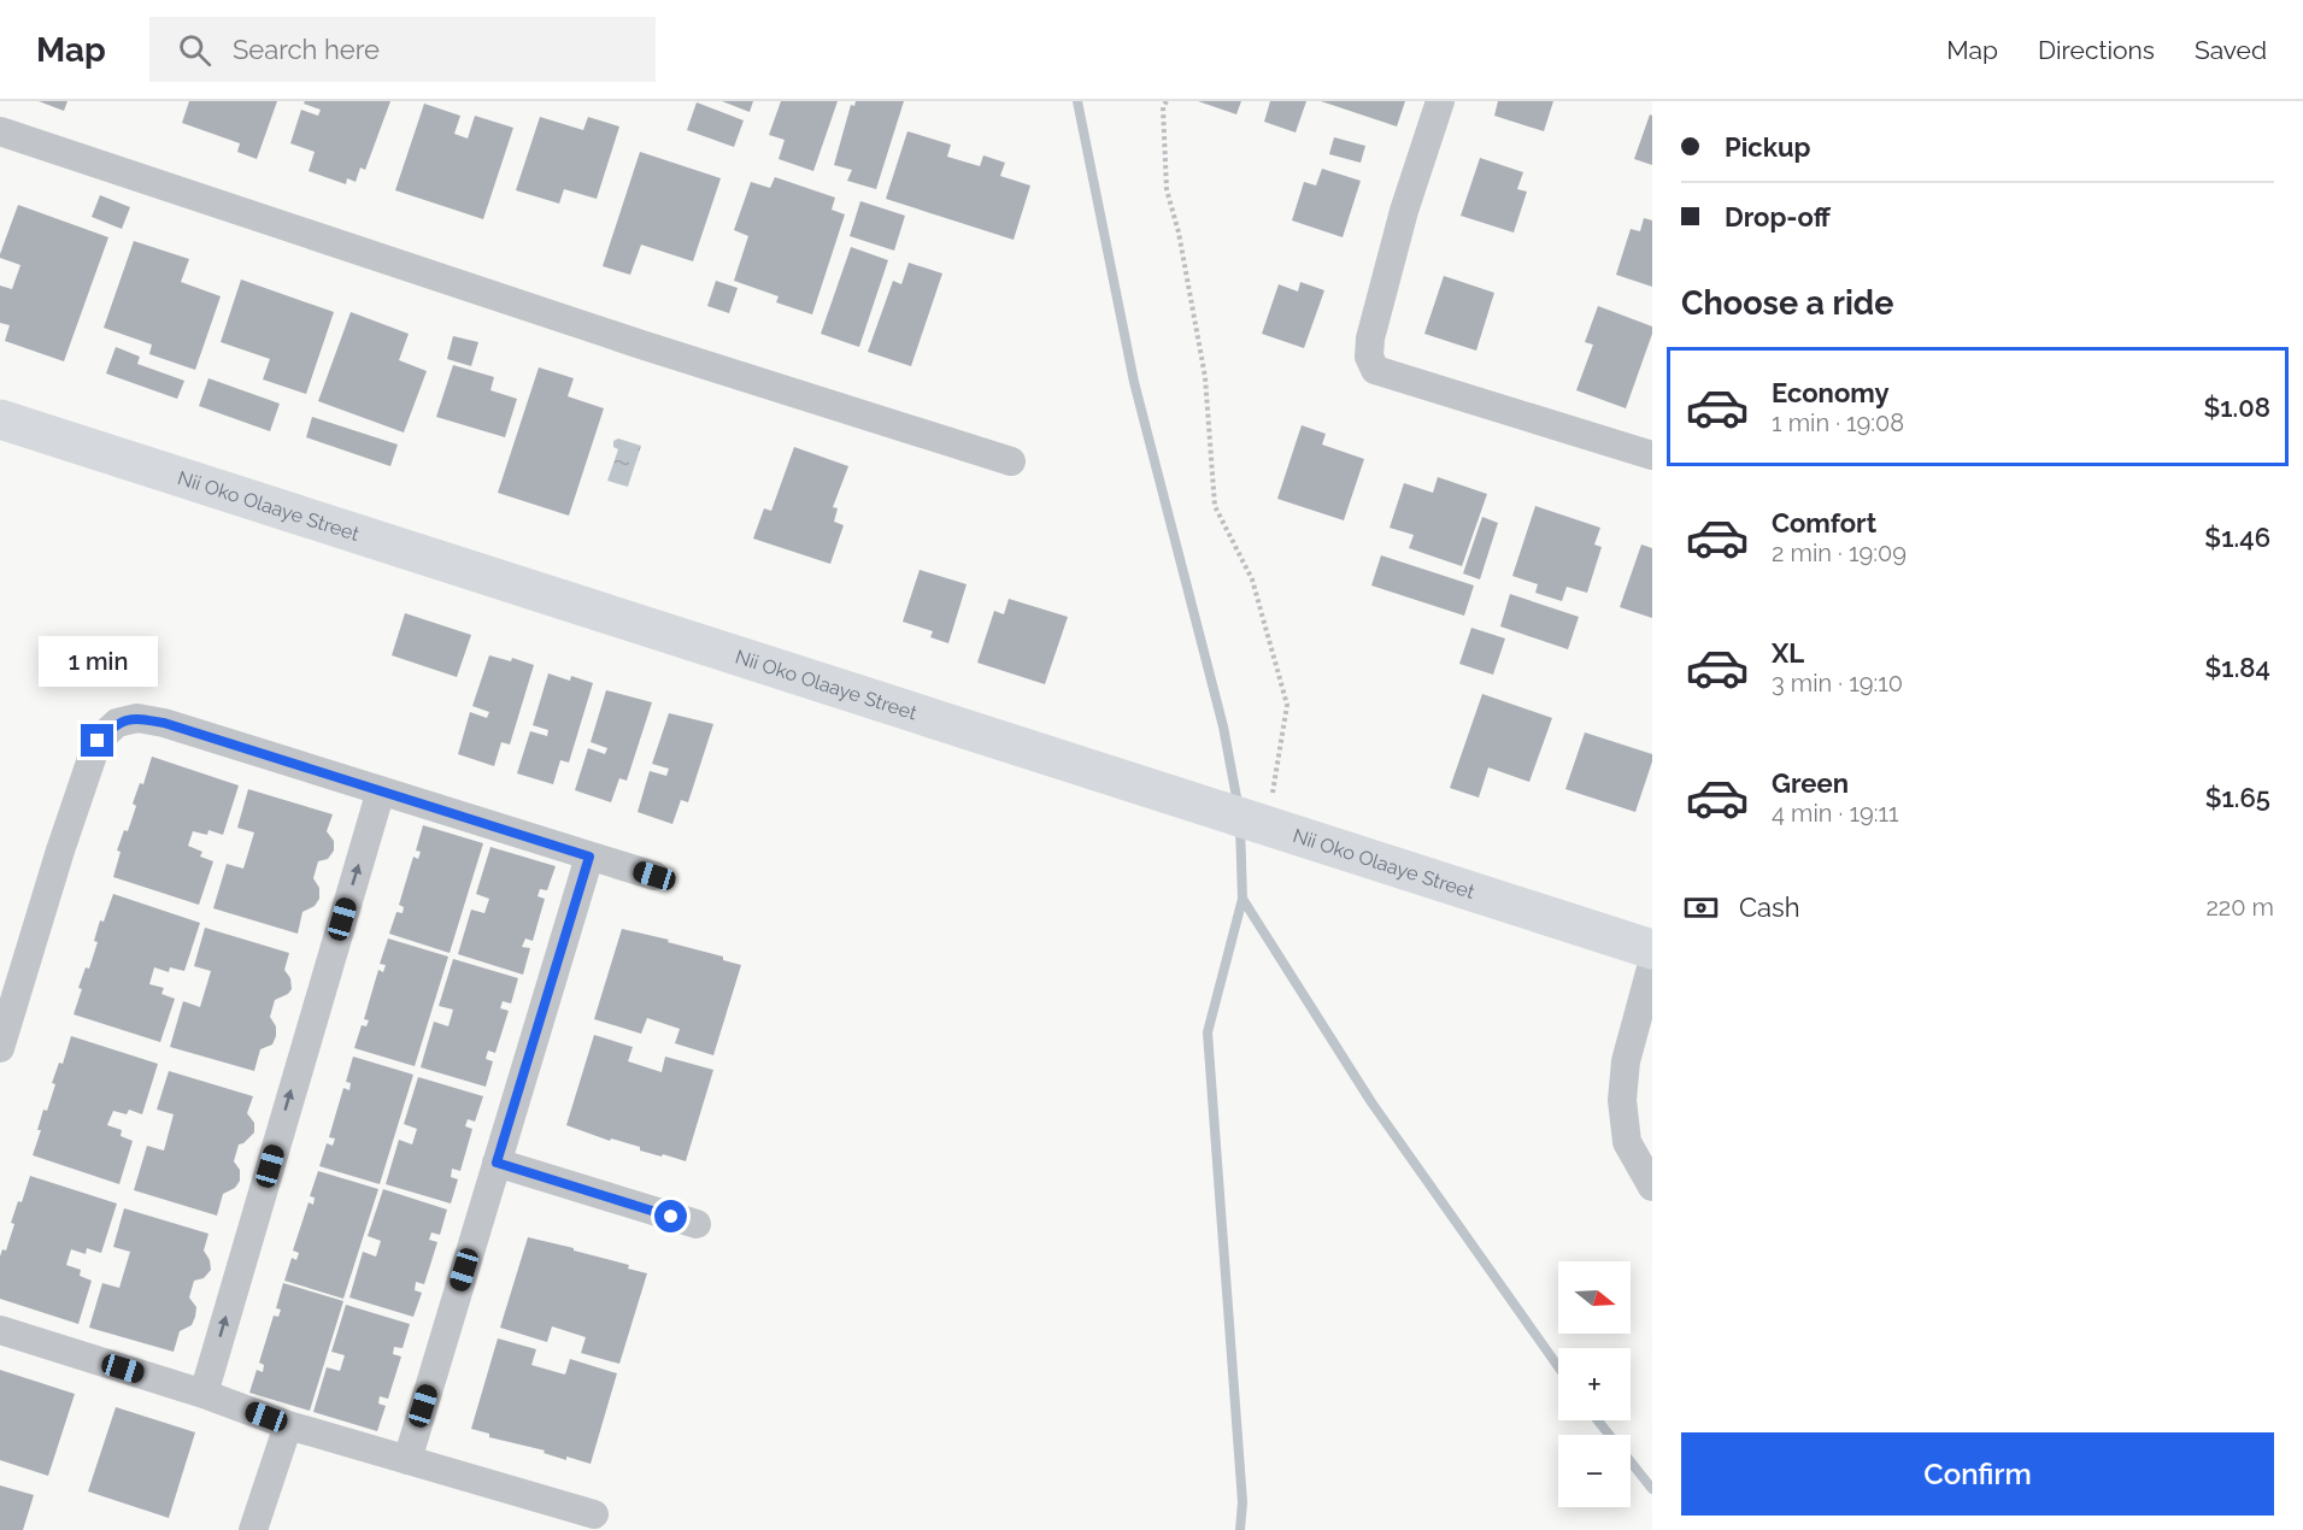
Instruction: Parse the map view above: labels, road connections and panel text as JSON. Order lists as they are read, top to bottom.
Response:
{
  "streets": {
    "street": ["Nii Oko Olaaye Street"]
  },
  "north": "right",
  "page": {
    "header": "Map",
    "search": "Search here",
    "nav": ["Map", "Directions", "Saved"],
    "banner": ["Pickup", "Drop-off"],
    "heading": "Choose a ride",
    "list": [
      {
        "name": "Economy",
        "note": "1 min · 19:08",
        "value": "$1.08"
      },
      {
        "name": "Comfort",
        "note": "2 min · 19:09",
        "value": "$1.46"
      },
      {
        "name": "XL",
        "note": "3 min · 19:10",
        "value": "$1.84"
      },
      {
        "name": "Green",
        "note": "4 min · 19:11",
        "value": "$1.65"
      }
    ],
    "bubble": "1 min",
    "pay": ["Cash", "220 m"],
    "map_buttons": ["+", "−"],
    "buttons": "Confirm"
  }
}
